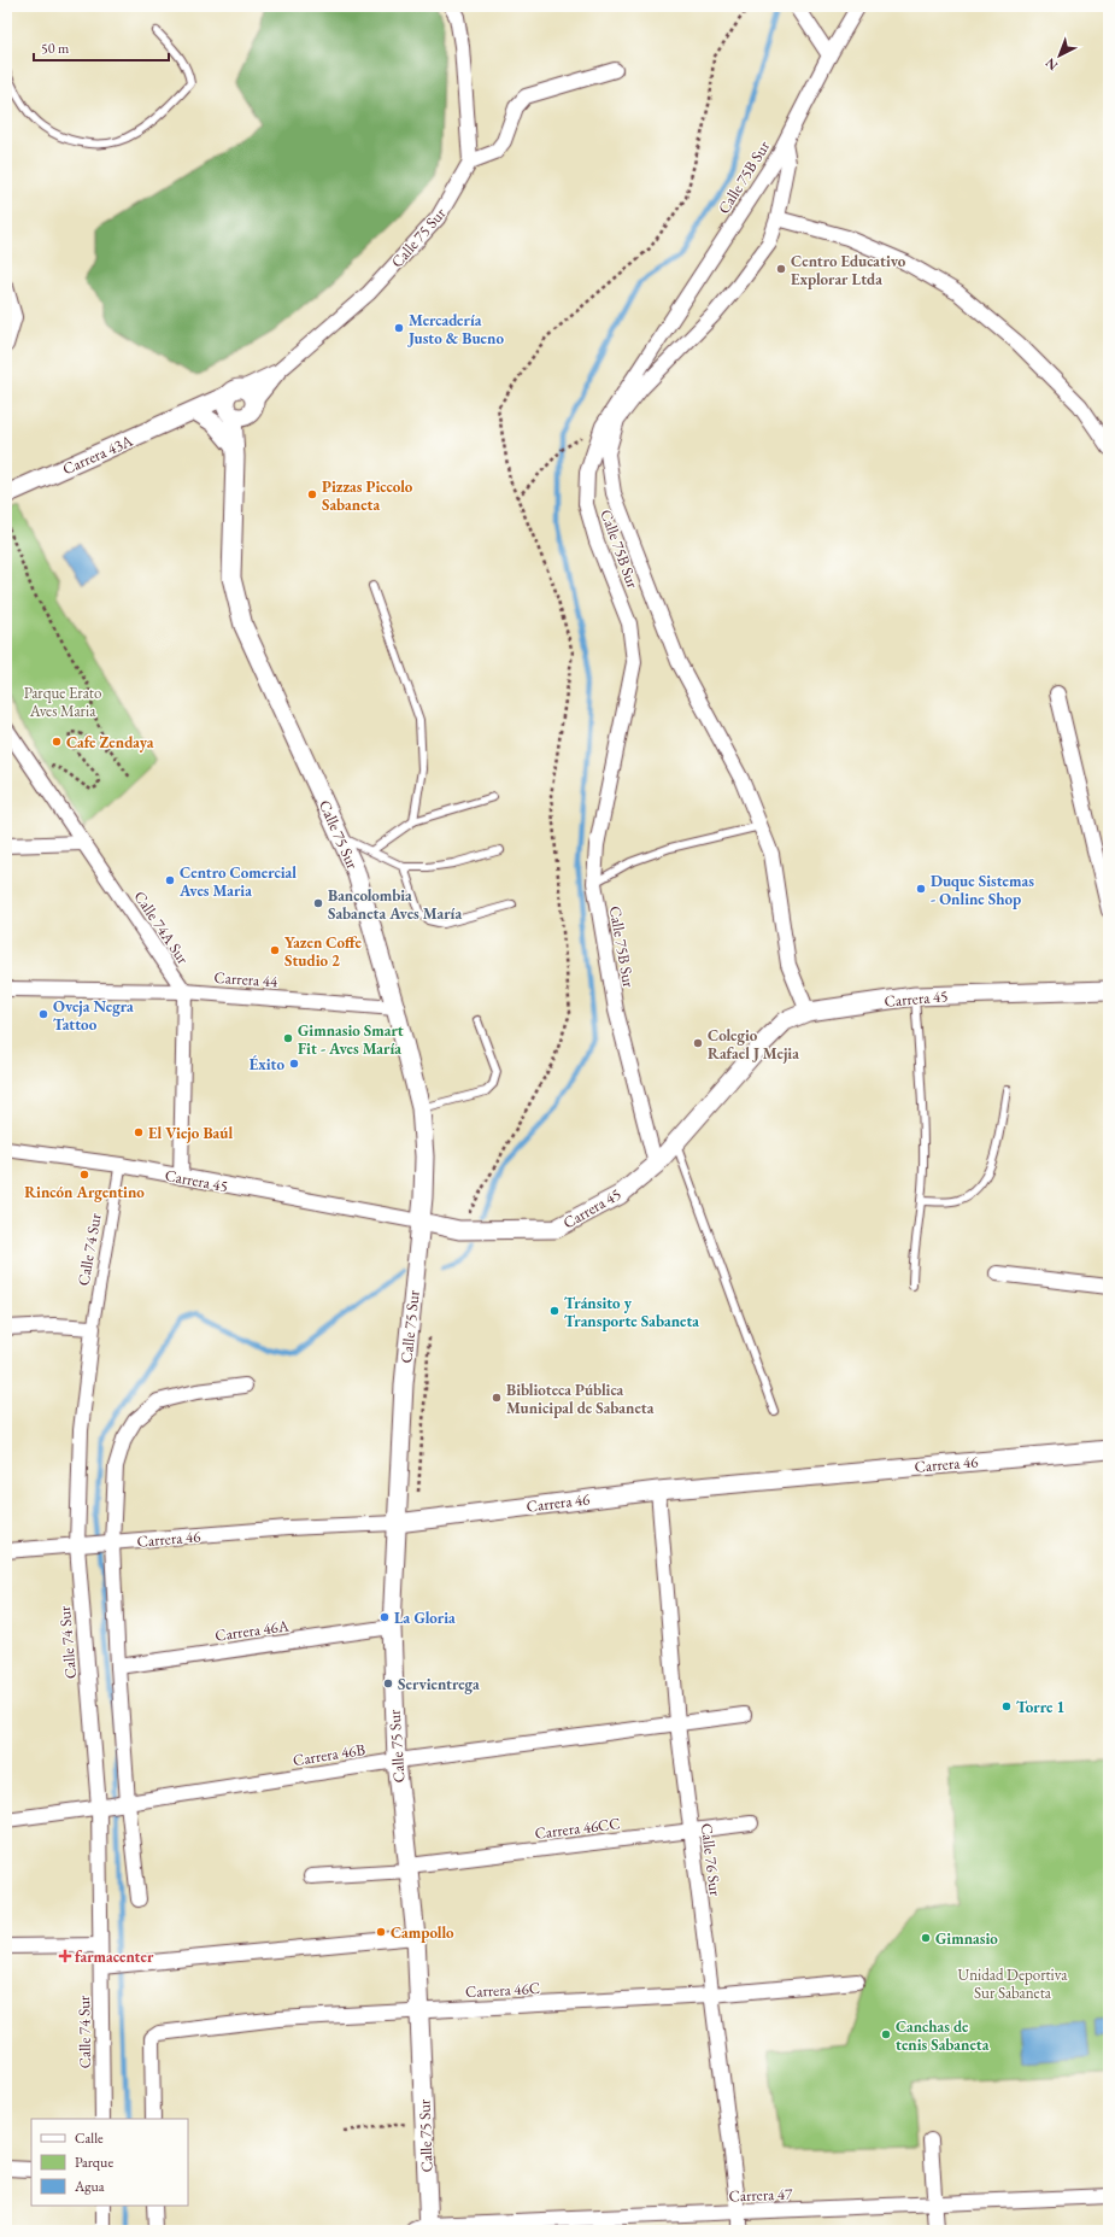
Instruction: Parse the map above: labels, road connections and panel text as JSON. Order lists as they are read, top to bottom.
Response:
{
  "streets": {
    "street": [
      "Calle 75B Sur",
      "Calle 75 Sur",
      "Carrera 43A",
      "Calle 74A Sur",
      "Carrera 44",
      "Carrera 45",
      "Calle 74 Sur",
      "Carrera 46",
      "Carrera 46A",
      "Carrera 46B",
      "Carrera 46CC",
      "Calle 76 Sur",
      "Carrera 46C",
      "Carrera 47"
    ]
  },
  "crossings": [
    ["Calle 75B Sur", "Carrera 45"],
    ["Calle 75 Sur", "Carrera 43A"],
    ["Calle 75 Sur", "Carrera 44"],
    ["Calle 75 Sur", "Carrera 45"],
    ["Calle 75 Sur", "Carrera 46"],
    ["Calle 75 Sur", "Carrera 46A"],
    ["Calle 75 Sur", "Carrera 46B"],
    ["Calle 75 Sur", "Carrera 46CC"],
    ["Calle 75 Sur", "Carrera 46C"],
    ["Calle 75 Sur", "Carrera 47"],
    ["Calle 74A Sur", "Carrera 44"],
    ["Carrera 45", "Calle 74 Sur"],
    ["Calle 74 Sur", "Carrera 46"],
    ["Calle 74 Sur", "Carrera 46B"],
    ["Carrera 46", "Calle 76 Sur"],
    ["Carrera 46B", "Calle 76 Sur"],
    ["Carrera 46CC", "Calle 76 Sur"],
    ["Calle 76 Sur", "Carrera 46C"],
    ["Calle 76 Sur", "Carrera 47"]
  ],
  "parks": ["Parque Erato Aves Maria", "Unidad Deportiva Sur Sabaneta"],
  "places": {
    "other": [
      "Centro Educativo Explorar Ltda",
      "Mercadería Justo & Bueno",
      "Pizzas Piccolo Sabaneta",
      "Cafe Zendaya",
      "Centro Comercial Aves Maria",
      "Duque Sistemas - Online Shop",
      "Bancolombia Sabaneta Aves María",
      "Yazen Coffe Studio 2",
      "Oveja Negra Tattoo",
      "Gimnasio Smart Fit - Aves María",
      "Colegio Rafael J Mejia",
      "Éxito",
      "El Viejo Baúl",
      "Rincón Argentino",
      "Tránsito y Transporte Sabaneta",
      "Biblioteca Pública Municipal de Sabaneta",
      "La Gloria",
      "Servientrega",
      "Torre 1",
      "Campollo",
      "Gimnasio",
      "Canchas de tenis Sabaneta"
    ],
    "health": ["farmacenter"]
  },
  "legend": ["Calle", "Parque", "Agua"],
  "scale_bar": "50 m",
  "north": "bottom left"
}
